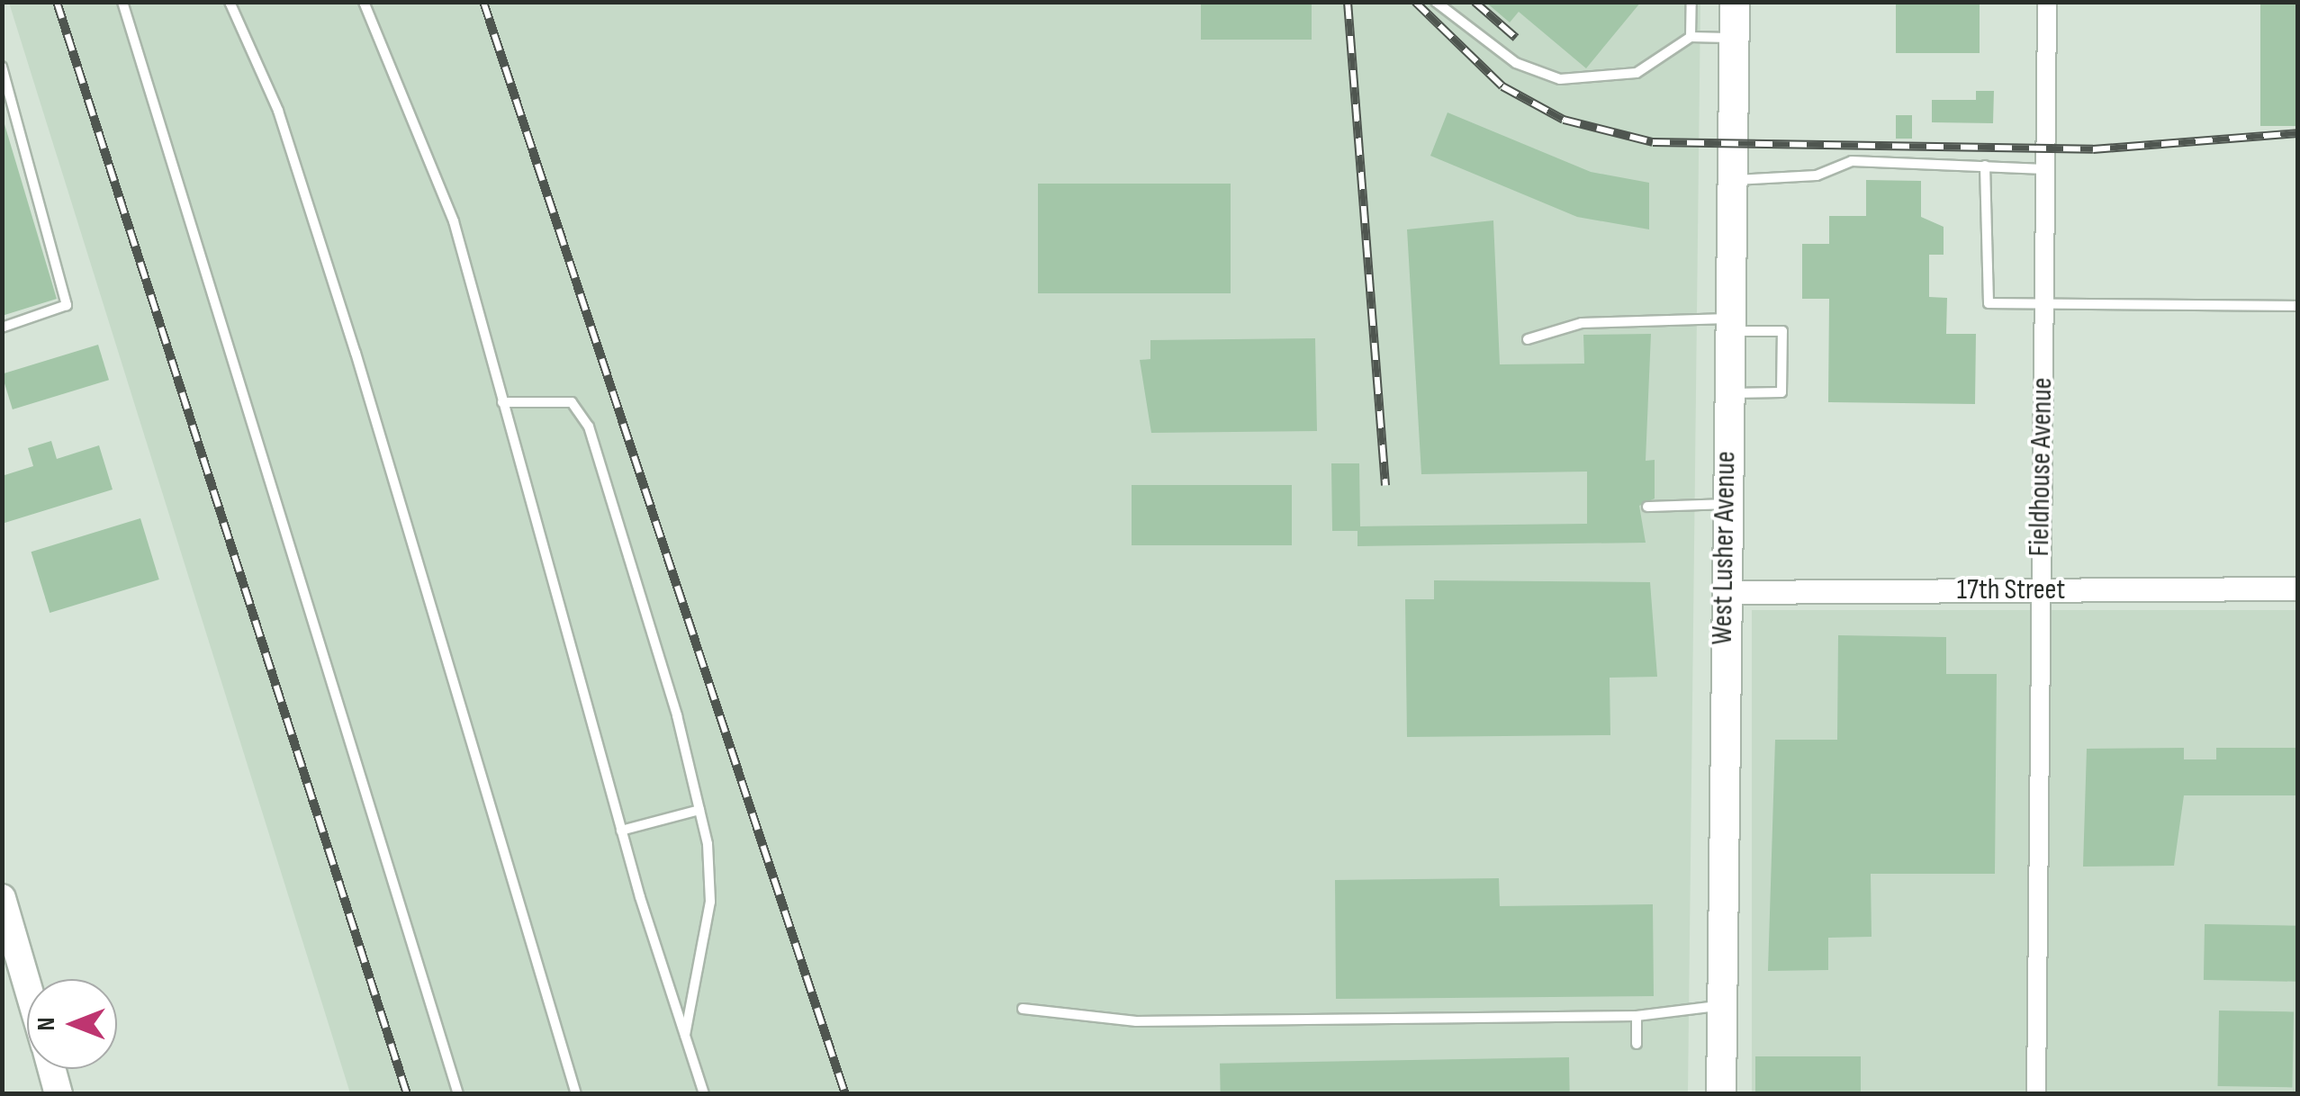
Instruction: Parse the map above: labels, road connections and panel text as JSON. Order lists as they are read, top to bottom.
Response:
{
  "streets": {
    "main road": ["West Lusher Avenue"],
    "street": ["Fieldhouse Avenue", "17th Street"]
  },
  "crossings": [
    ["Fieldhouse Avenue", "17th Street"],
    ["West Lusher Avenue", "17th Street"]
  ],
  "north": "left"
}
